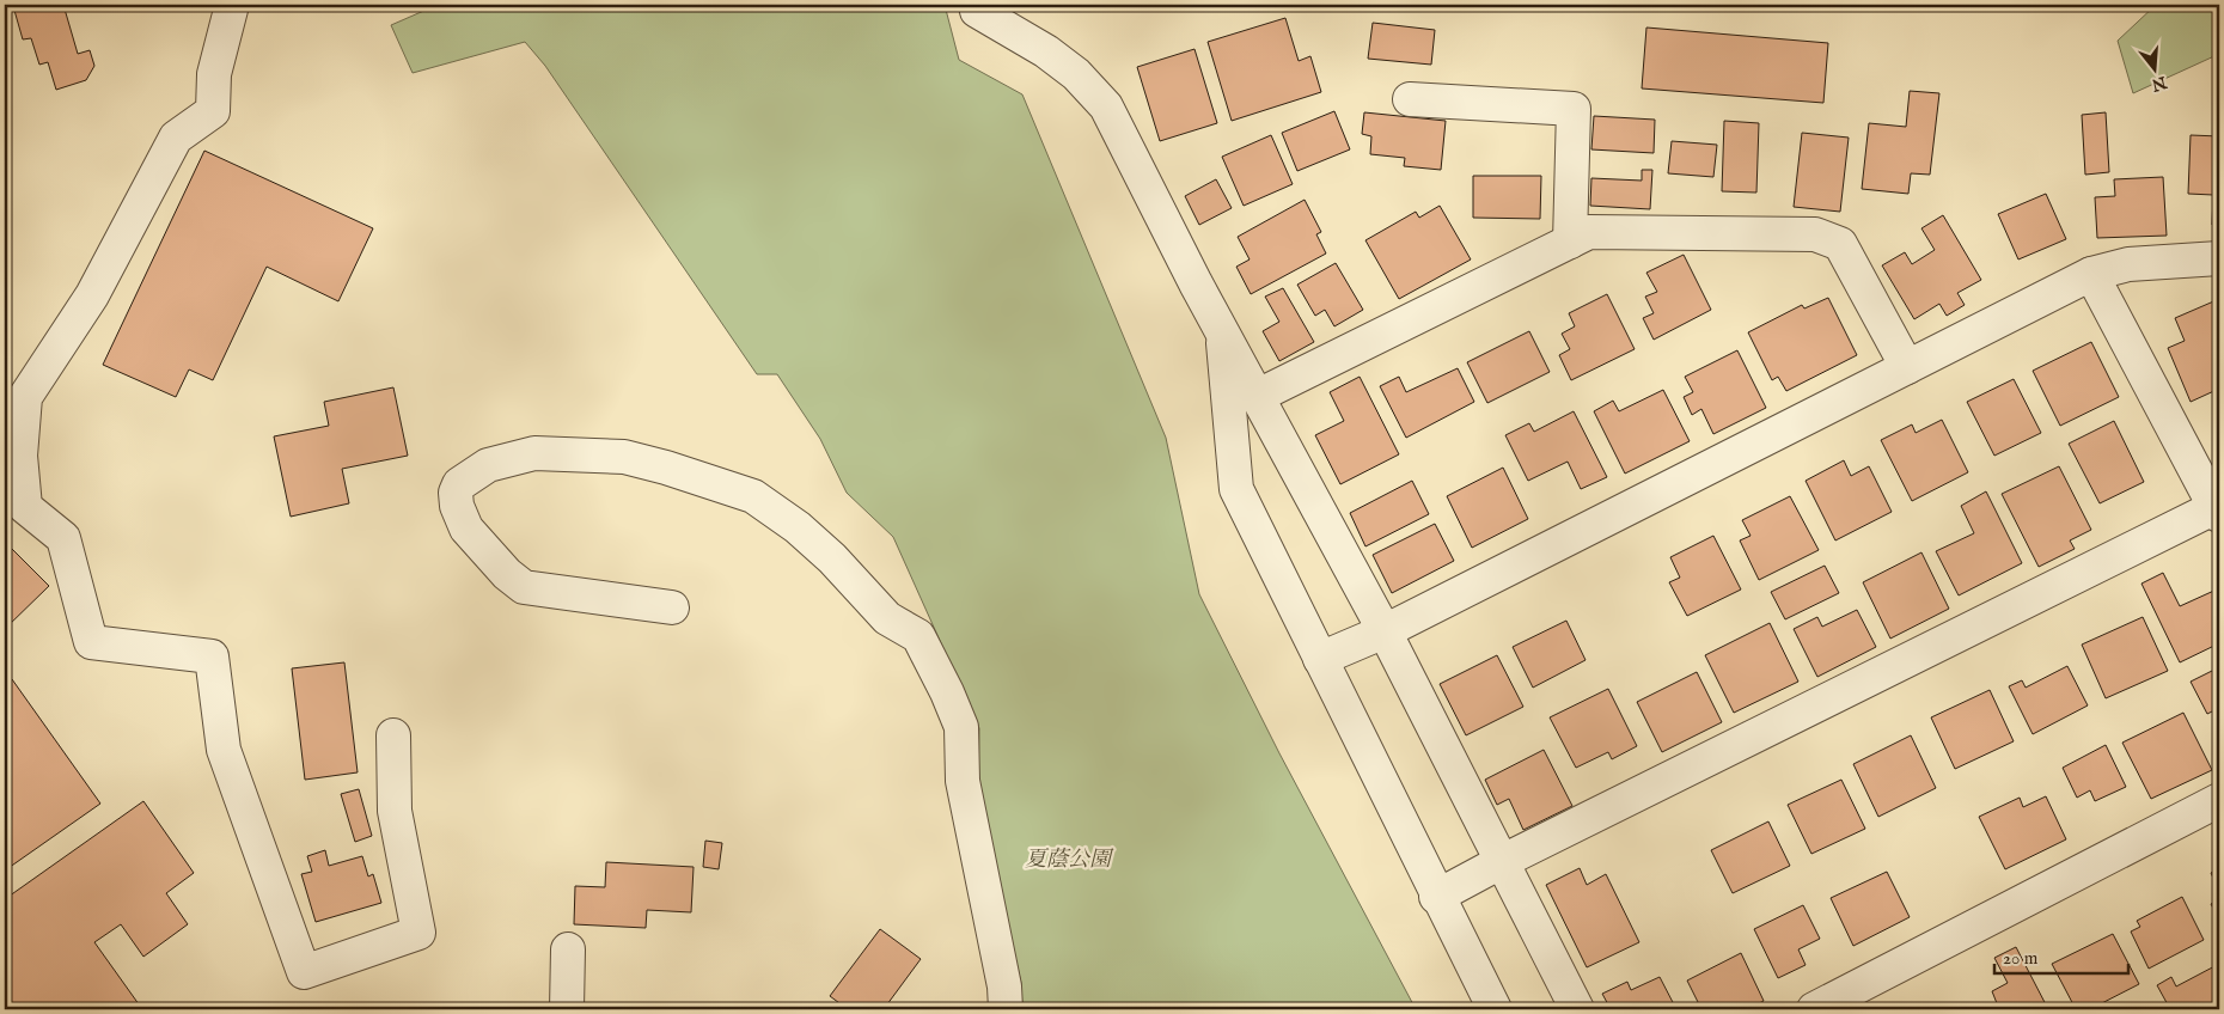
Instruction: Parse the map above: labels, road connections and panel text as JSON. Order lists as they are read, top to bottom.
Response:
{
  "parks": ["夏蔭公園"],
  "scale_bar": "20 m",
  "north": "bottom"
}
